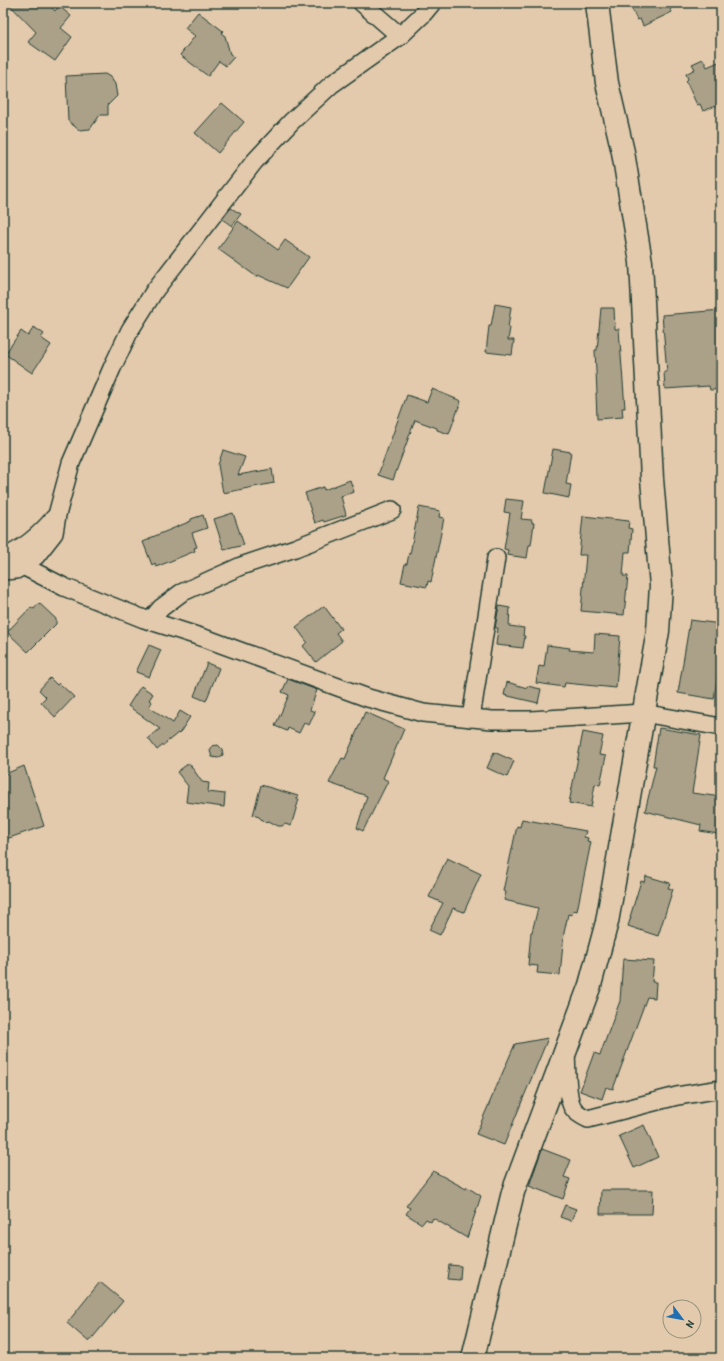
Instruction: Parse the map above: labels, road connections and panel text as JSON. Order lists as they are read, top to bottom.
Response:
{
  "north": "bottom right"
}
